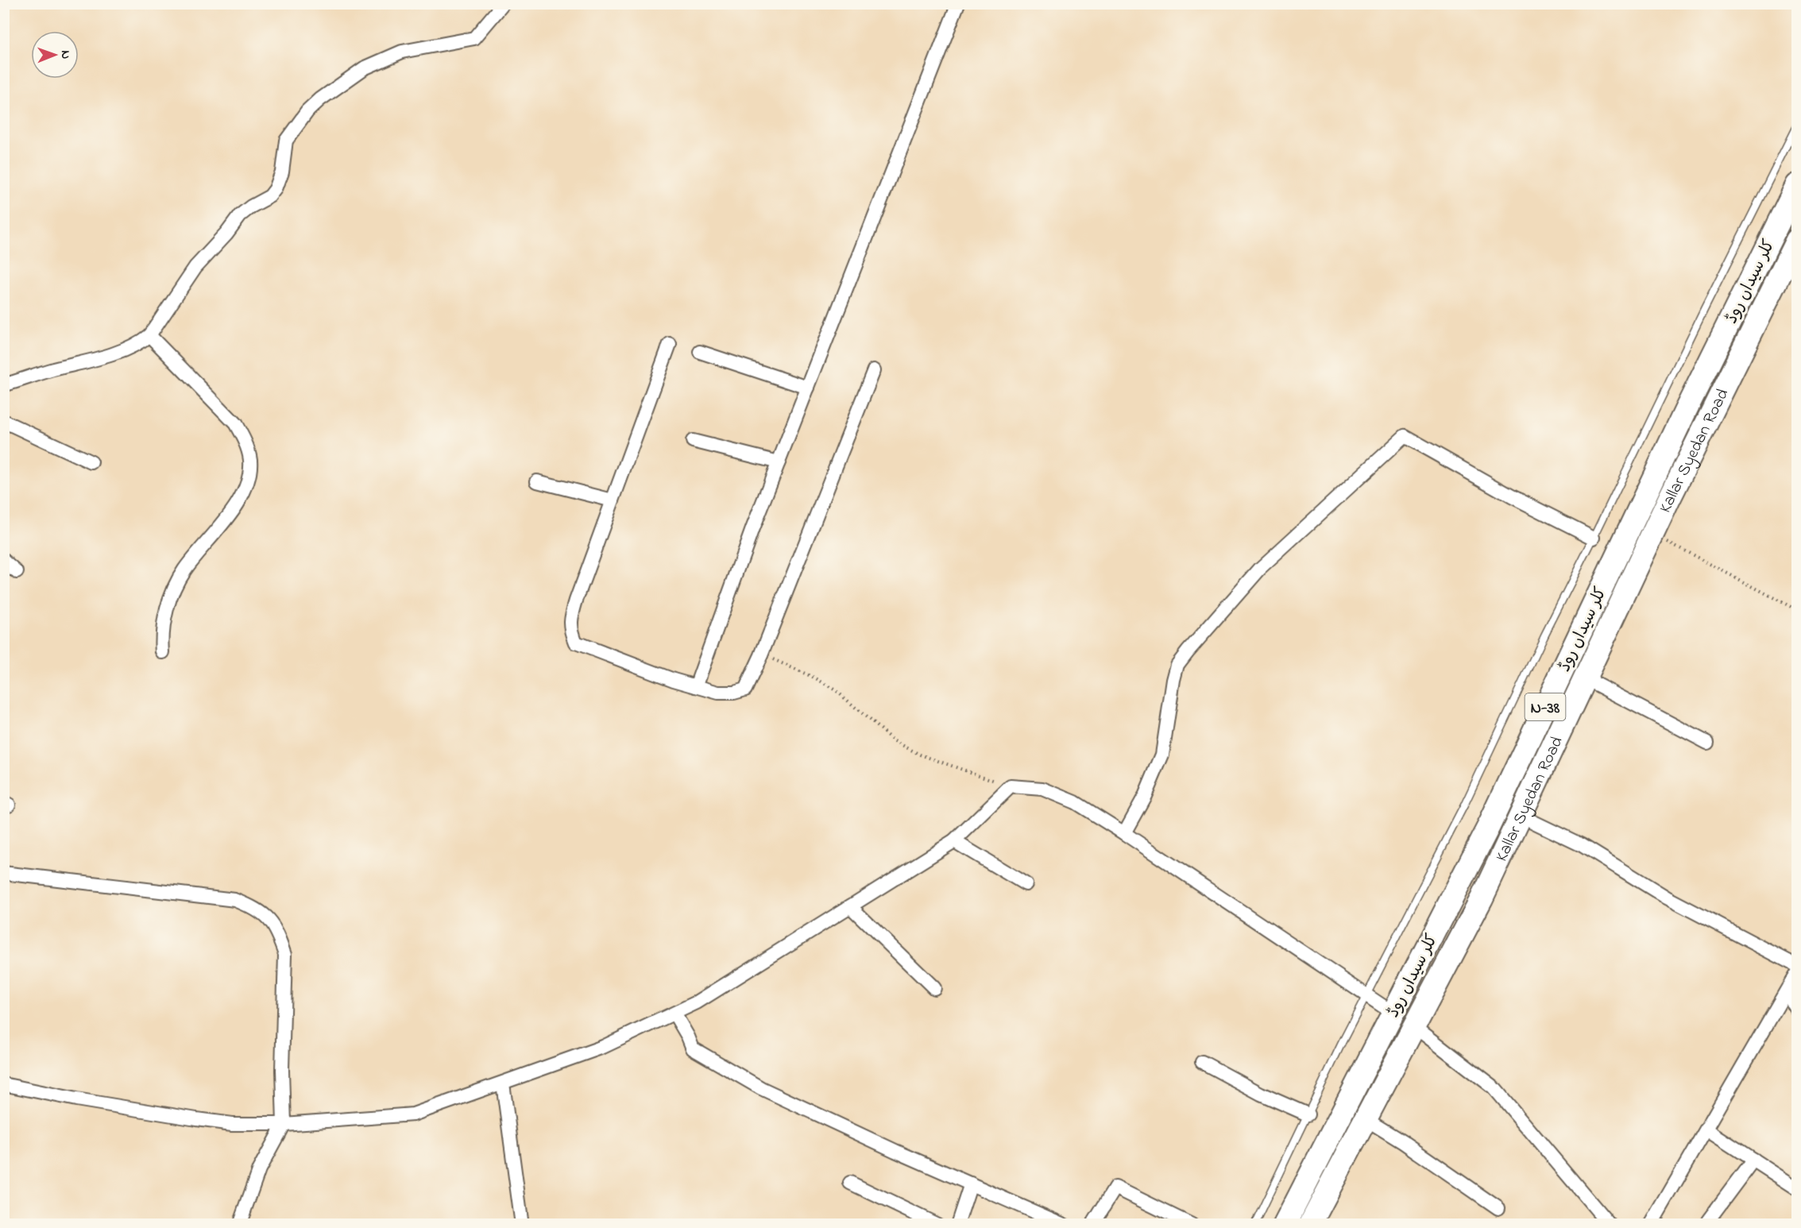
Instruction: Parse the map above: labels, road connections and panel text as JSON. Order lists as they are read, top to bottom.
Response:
{
  "streets": {
    "highway": ["کلر سیداں روڈ", "Kallar Syedan Road", "N-38"]
  },
  "north": "right"
}
